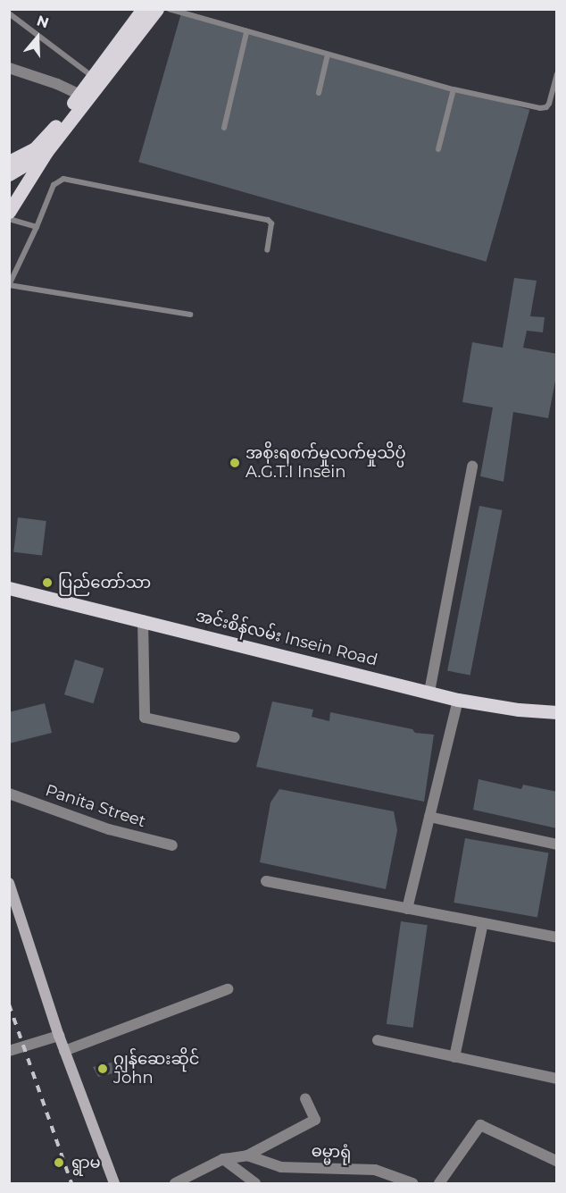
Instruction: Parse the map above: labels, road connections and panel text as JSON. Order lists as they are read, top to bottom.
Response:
{
  "streets": {
    "main road": ["အင်းစိန်လမ်း Insein Road"],
    "street": ["Panita Street", "ဓမ္မာရုံ"]
  },
  "places": [
    "အစိုးရစက်မှုလက်မှုသိပ္ပံ A.G.T.I Insein",
    "ပြည်တော်သာ",
    "ဂျွန်ဆေးဆိုင် John",
    "ရွာမ"
  ],
  "north": "top"
}
